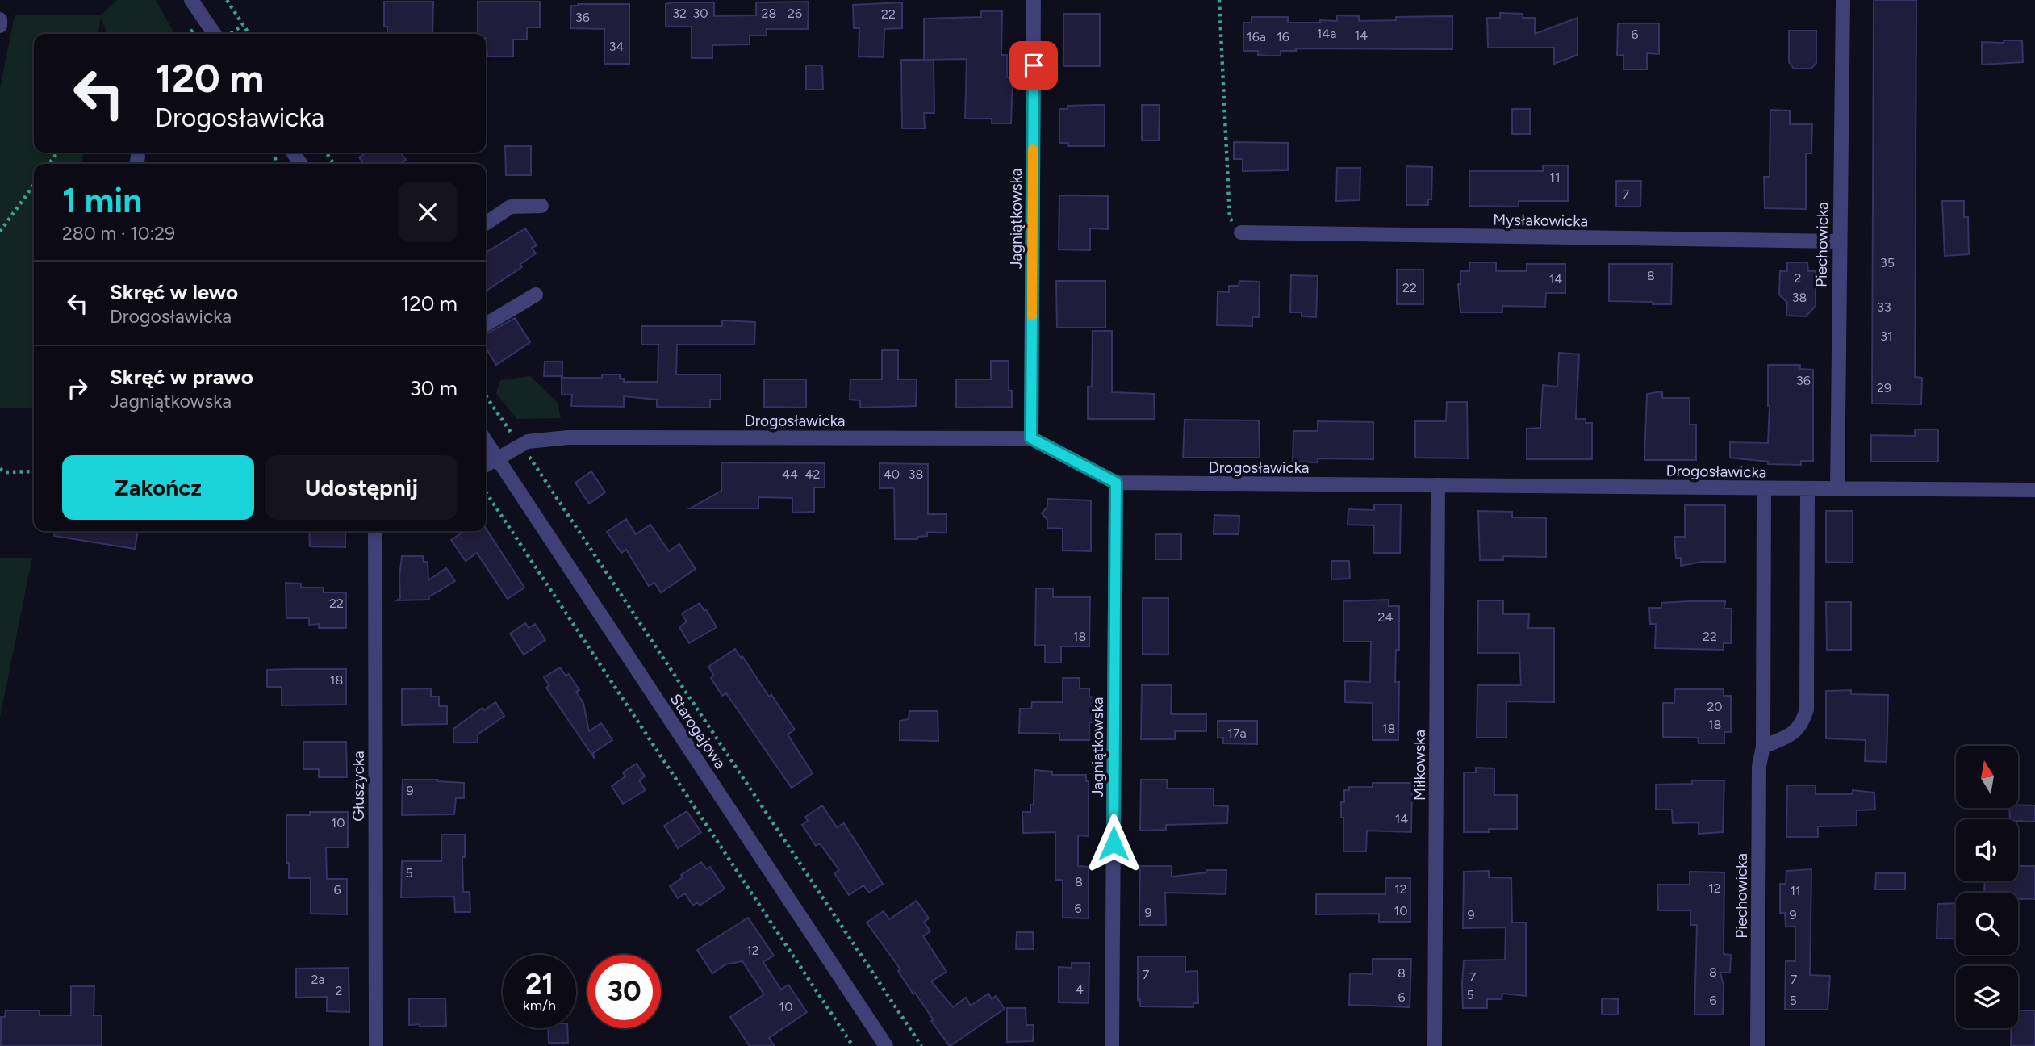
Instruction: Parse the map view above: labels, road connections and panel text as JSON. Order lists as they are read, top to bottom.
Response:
{
  "streets": {
    "street": [
      "Jagniątkowska",
      "Mysłakowicka",
      "Piechowicka",
      "Drogosławicka",
      "Starogajowa",
      "Miłkowska",
      "Głuszycka"
    ]
  },
  "crossings": [
    ["Jagniątkowska", "Drogosławicka"],
    ["Mysłakowicka", "Piechowicka"],
    ["Piechowicka", "Drogosławicka"],
    ["Drogosławicka", "Starogajowa"],
    ["Drogosławicka", "Miłkowska"]
  ],
  "house_numbers": [
    "32",
    "30",
    "28",
    "26",
    "22",
    "36",
    "14a",
    "6",
    "14",
    "16a",
    "16",
    "34",
    "11",
    "7",
    "35",
    "8",
    "2",
    "14",
    "22",
    "38",
    "33",
    "31",
    "36",
    "29",
    "44",
    "42",
    "40",
    "38",
    "22",
    "24",
    "18",
    "22",
    "18",
    "20",
    "18",
    "18",
    "17a",
    "9",
    "14",
    "10",
    "5",
    "8",
    "12",
    "12",
    "6",
    "11",
    "6",
    "10",
    "9",
    "9",
    "9",
    "12",
    "8",
    "8",
    "7",
    "7",
    "2a",
    "7",
    "4",
    "2",
    "5",
    "6",
    "6",
    "5",
    "10"
  ],
  "north": "top",
  "page": {
    "turn": ["120 m", "Drogosławicka"],
    "heading": ["1 min", "280 m · 10:29"],
    "list": [
      {
        "name": "Skręć w lewo",
        "note": "Drogosławicka",
        "value": "120 m"
      },
      {
        "name": "Skręć w prawo",
        "note": "Jagniątkowska",
        "value": "30 m"
      }
    ],
    "buttons": ["Zakończ", "Udostępnij"],
    "speed": "21 km/h",
    "limit": "30"
  }
}
